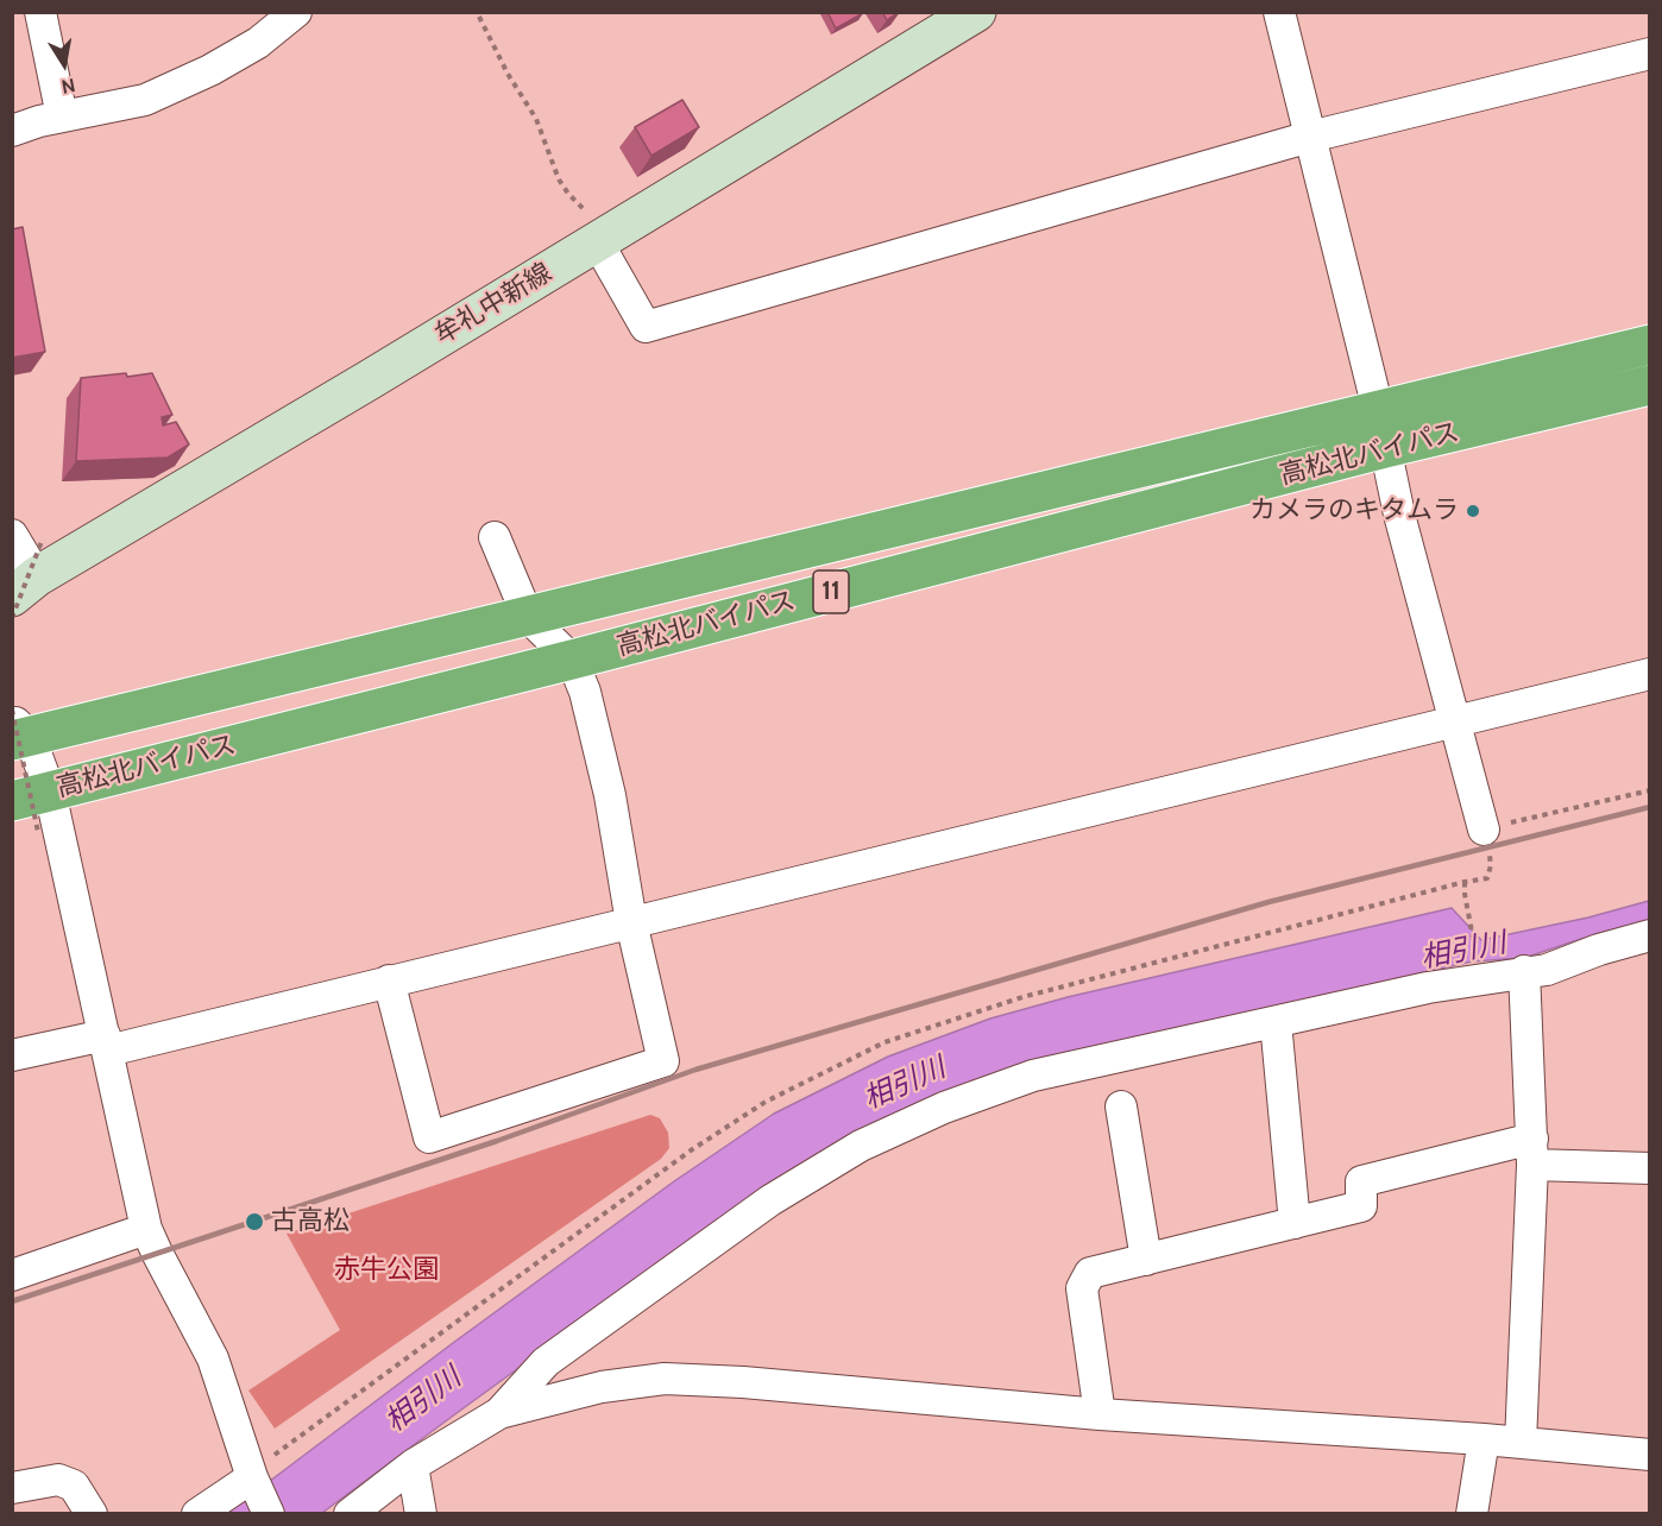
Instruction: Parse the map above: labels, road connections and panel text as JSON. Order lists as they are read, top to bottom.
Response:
{
  "streets": {
    "highway": ["高松北バイパス", "11"],
    "main road": ["牟礼中新線"]
  },
  "water": ["相引川"],
  "parks": ["赤牛公園"],
  "places": ["カメラのキタムラ", "古高松"],
  "north": "bottom"
}
